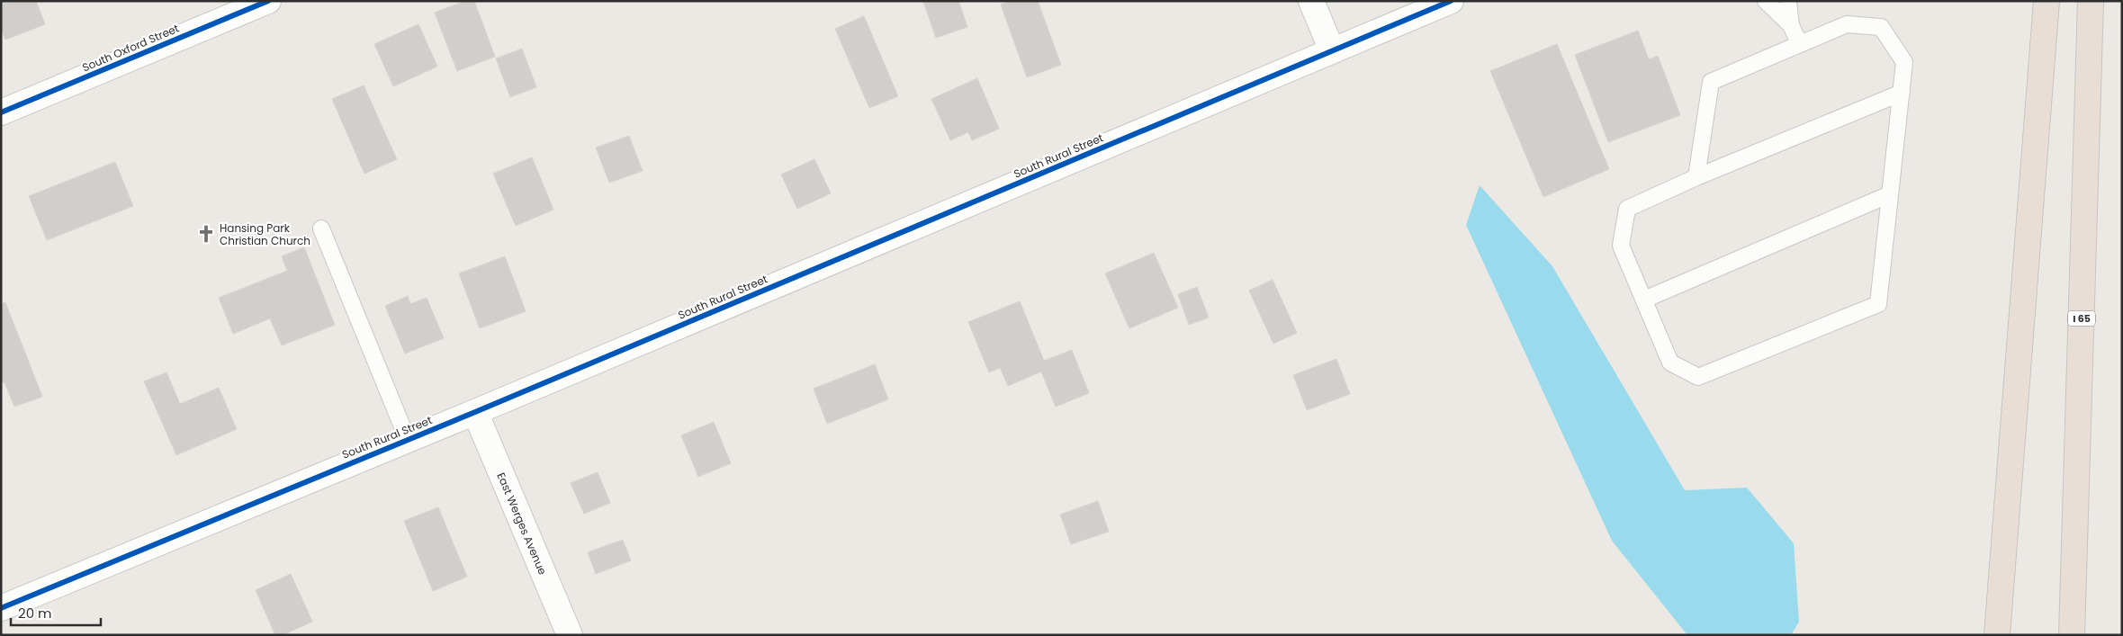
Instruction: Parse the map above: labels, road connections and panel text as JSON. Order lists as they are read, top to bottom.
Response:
{
  "streets": {
    "highway": ["I 65"],
    "street": ["South Oxford Street", "South Rural Street", "East Werges Avenue"]
  },
  "crossings": [
    ["South Rural Street", "East Werges Avenue"]
  ],
  "places": {
    "church": ["Hansing Park Christian Church"]
  },
  "scale_bar": "20 m"
}
